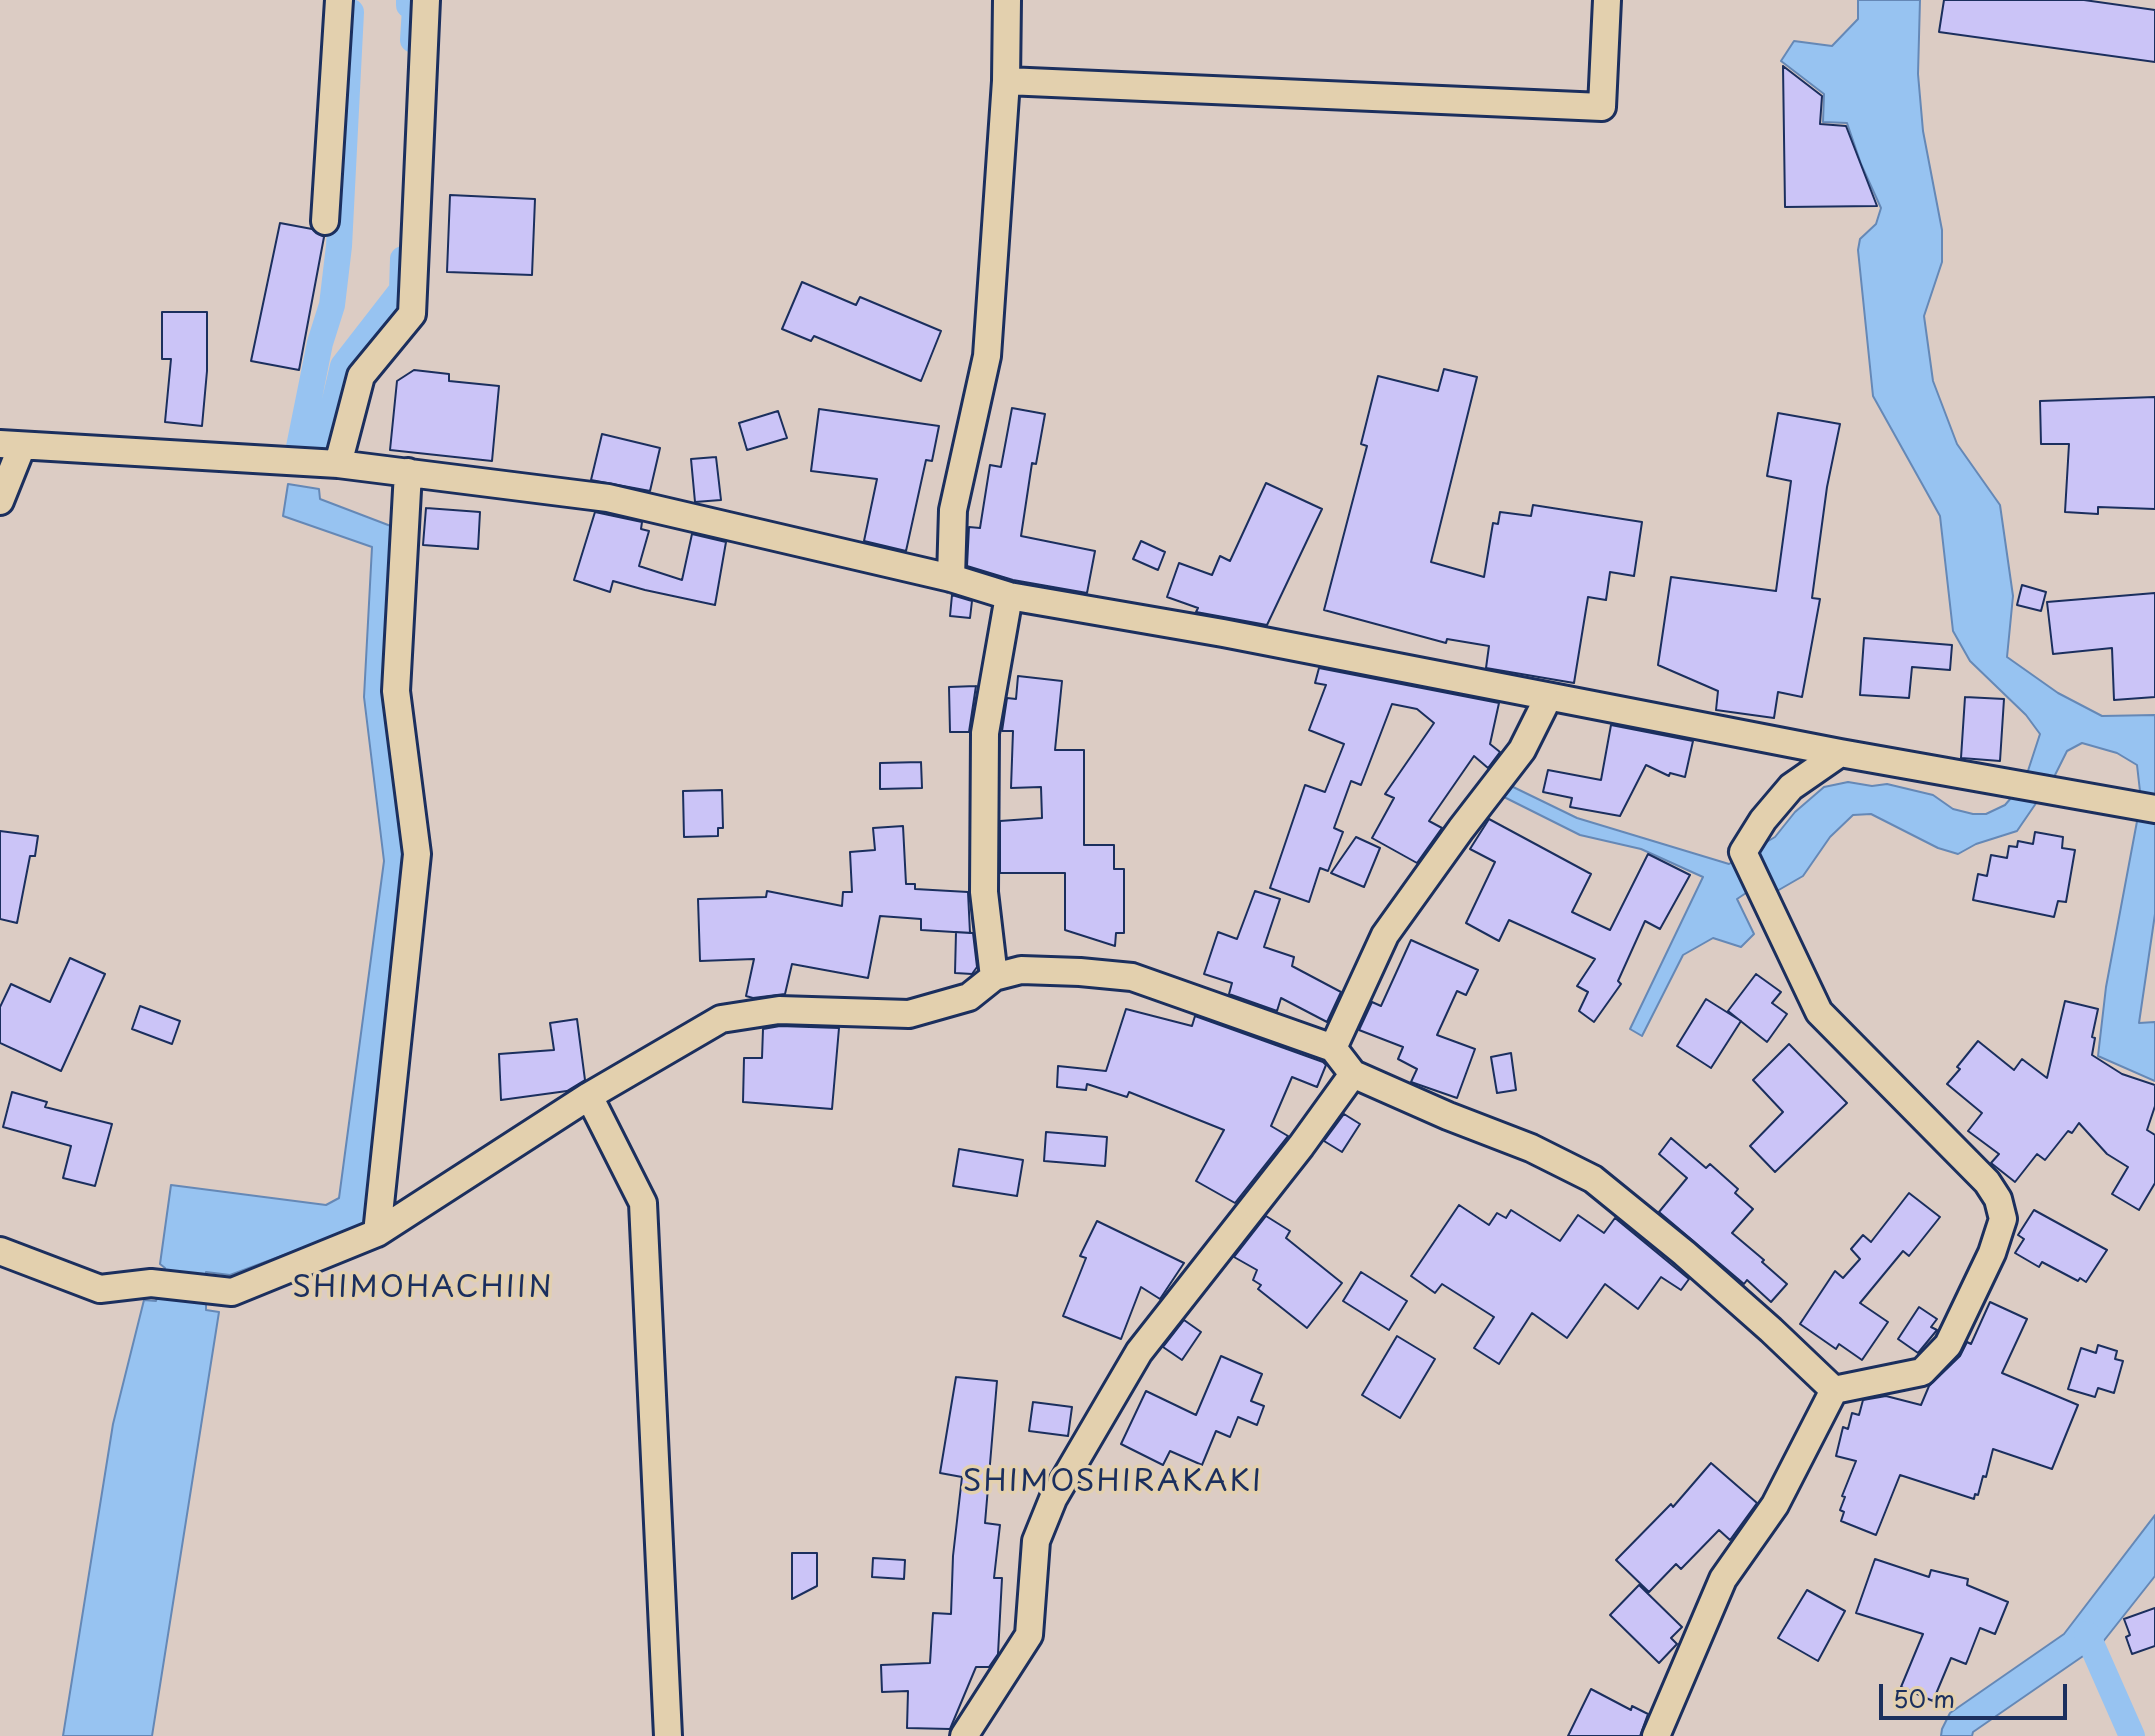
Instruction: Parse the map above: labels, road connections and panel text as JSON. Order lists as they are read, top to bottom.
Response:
{
  "districts": ["SHIMOHACHIIN", "SHIMOSHIRAKAKI"],
  "scale_bar": "50 m"
}
